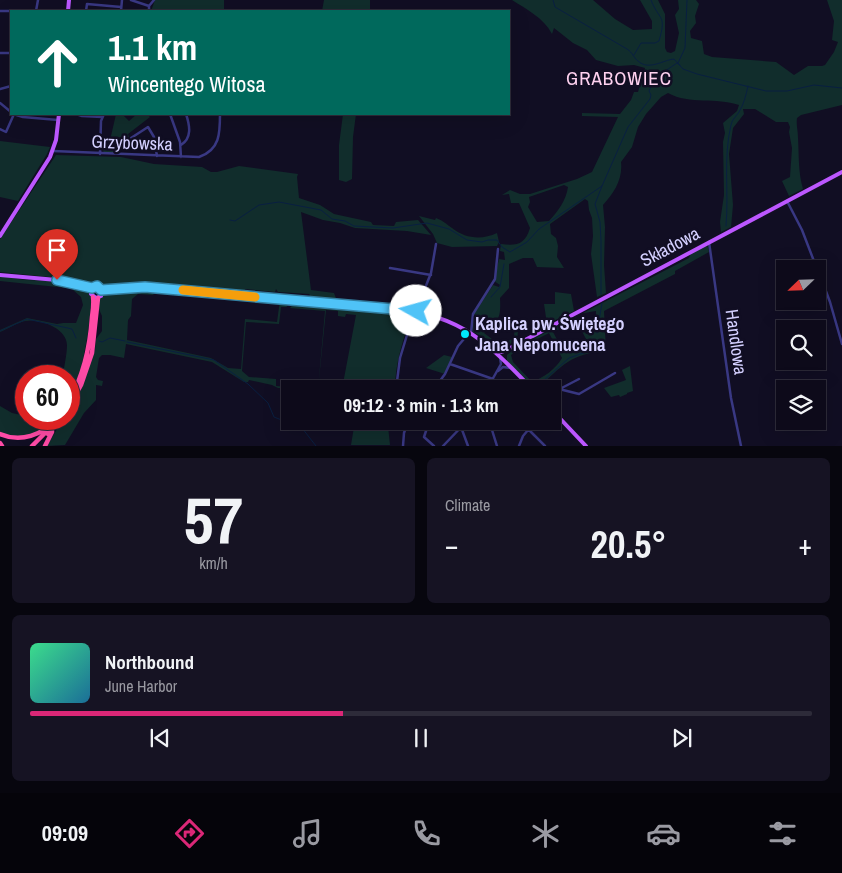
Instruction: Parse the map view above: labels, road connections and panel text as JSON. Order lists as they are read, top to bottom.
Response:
{
  "streets": {
    "main road": ["Składowa"],
    "street": ["Grzybowska", "Handlowa"]
  },
  "crossings": [
    ["Składowa", "Handlowa"]
  ],
  "districts": ["GRABOWIEC"],
  "places": ["Kaplica pw. Świętego Jana Nepomucena"],
  "north": "bottom left",
  "page": {
    "turn": ["1.1 km", "Wincentego Witosa"],
    "limit": "60",
    "trip": "09:12 · 3 min · 1.3 km",
    "tile": [
      ["57", "km/h"],
      "Climate"
    ],
    "heat": ["−", "20.5°", "+"],
    "song": ["Northbound", "June Harbor"],
    "tabs": "09:09"
  }
}
